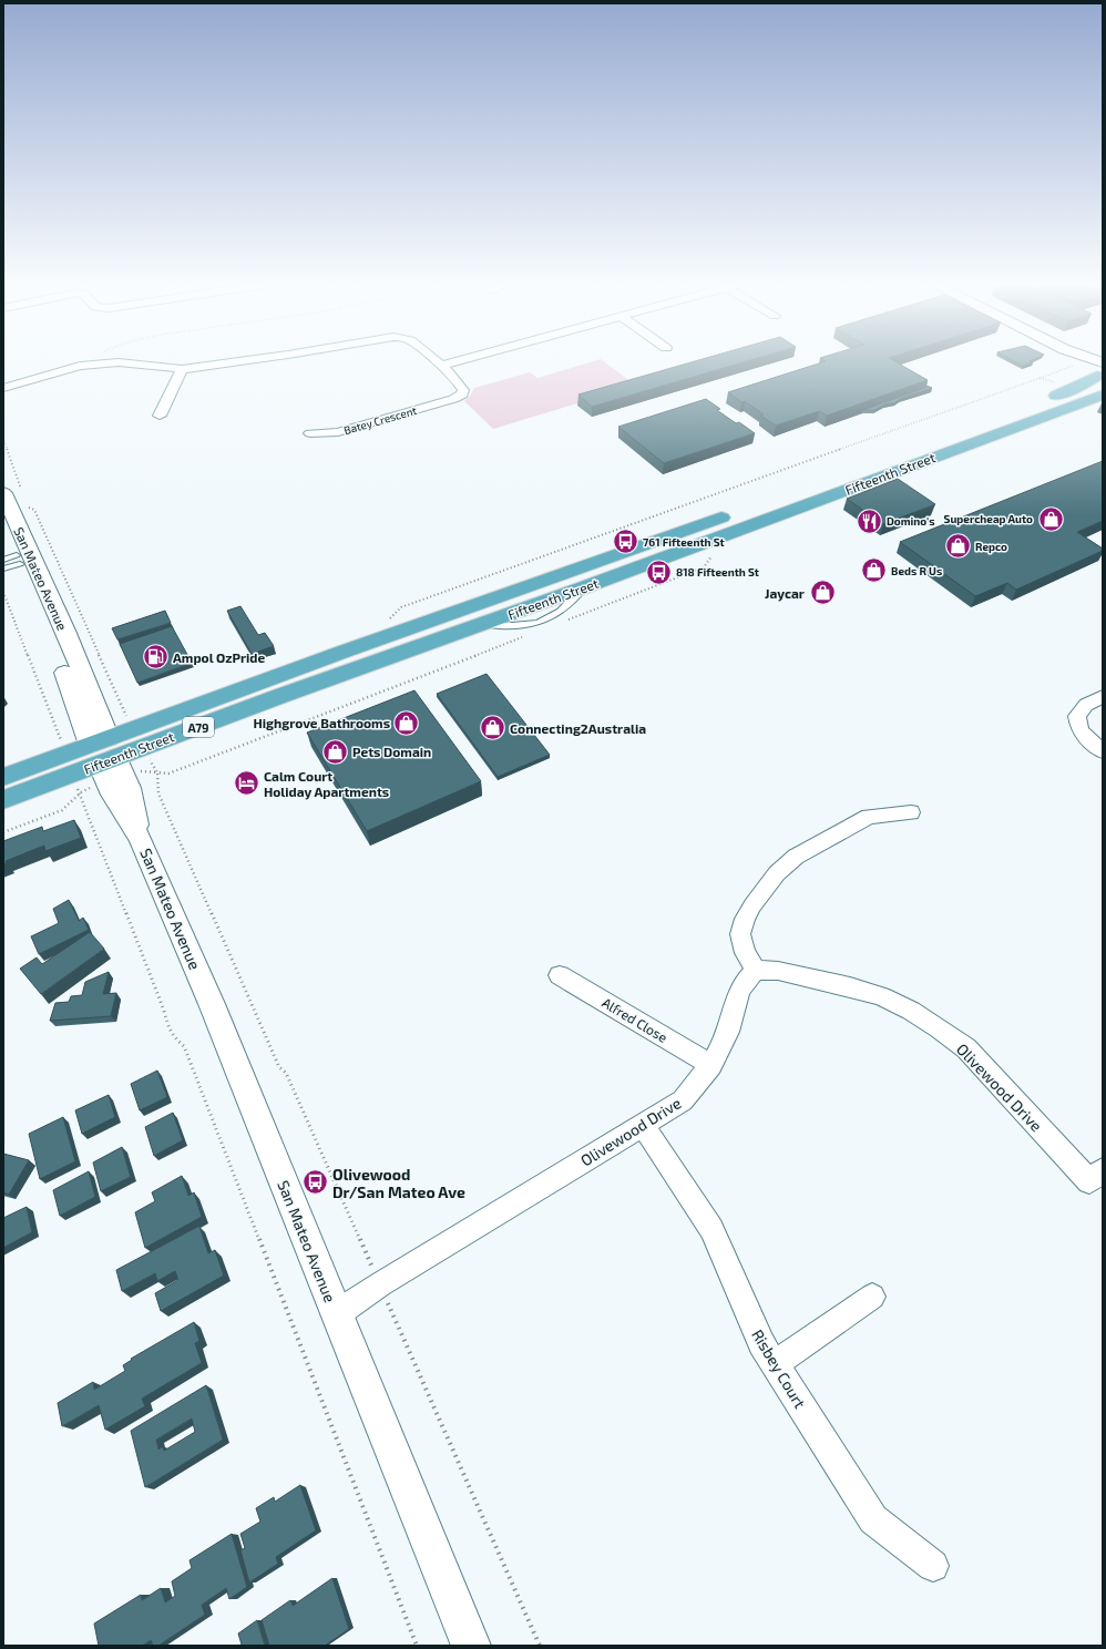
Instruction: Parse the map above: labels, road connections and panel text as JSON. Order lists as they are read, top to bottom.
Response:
{
  "streets": {
    "highway": ["Fifteenth Street", "A79"],
    "street": [
      "Batey Crescent",
      "San Mateo Avenue",
      "Alfred Close",
      "Olivewood Drive",
      "Risbey Court"
    ]
  },
  "crossings": [
    ["Fifteenth Street", "San Mateo Avenue"],
    ["San Mateo Avenue", "Olivewood Drive"],
    ["Alfred Close", "Olivewood Drive"],
    ["Olivewood Drive", "Risbey Court"]
  ],
  "places": {
    "shop": [
      "Supercheap Auto",
      "Repco",
      "Beds R Us",
      "Jaycar",
      "Highgrove Bathrooms",
      "Connecting2Australia",
      "Pets Domain"
    ],
    "restaurant": ["Domino's"],
    "bus stop": ["761 Fifteenth St", "818 Fifteenth St", "Olivewood Dr/San Mateo Ave"],
    "fuel station": ["Ampol OzPride"],
    "hotel": ["Calm Court Holiday Apartments"]
  }
}
